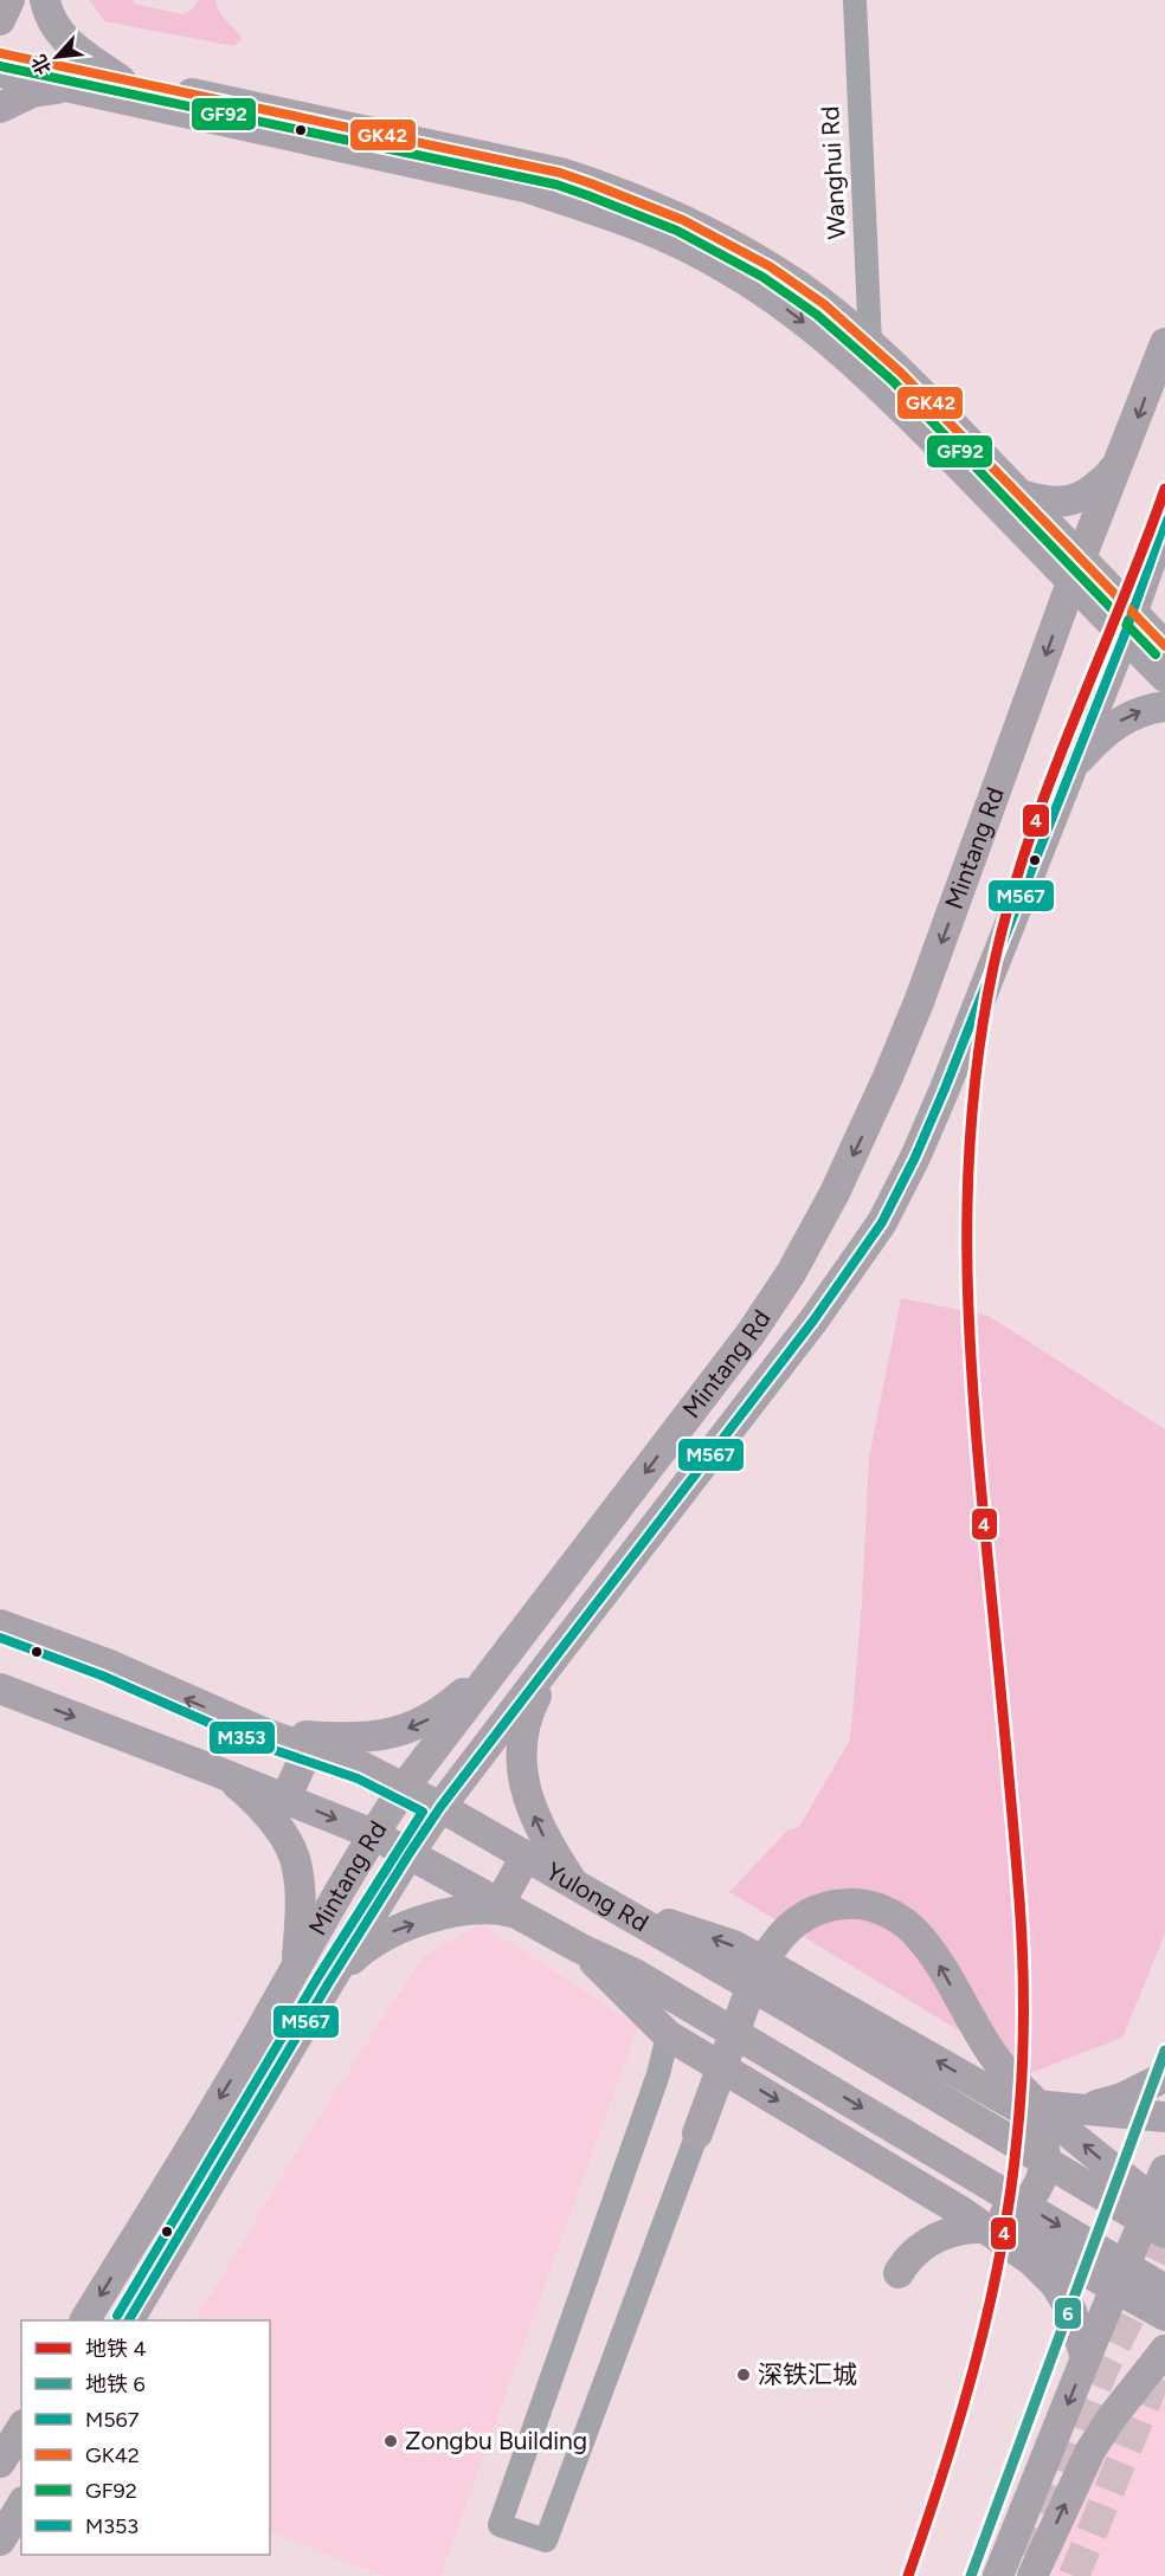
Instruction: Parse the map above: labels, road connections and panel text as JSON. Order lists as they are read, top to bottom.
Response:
{
  "streets": {
    "main road": ["Mintang Rd", "Yulong Rd"],
    "street": ["Wanghui Rd"]
  },
  "crossings": [
    ["Mintang Rd", "Yulong Rd"]
  ],
  "places": ["深铁汇城", "Zongbu Building"],
  "lines": [
    "transit line GK42",
    "transit line GF92",
    "metro line 4",
    "transit line M567",
    "transit line M353",
    "metro line 6"
  ],
  "legend": [
    "地铁 4",
    "地铁 6",
    "M567",
    "GK42",
    "GF92",
    "M353"
  ],
  "north": "bottom left"
}
